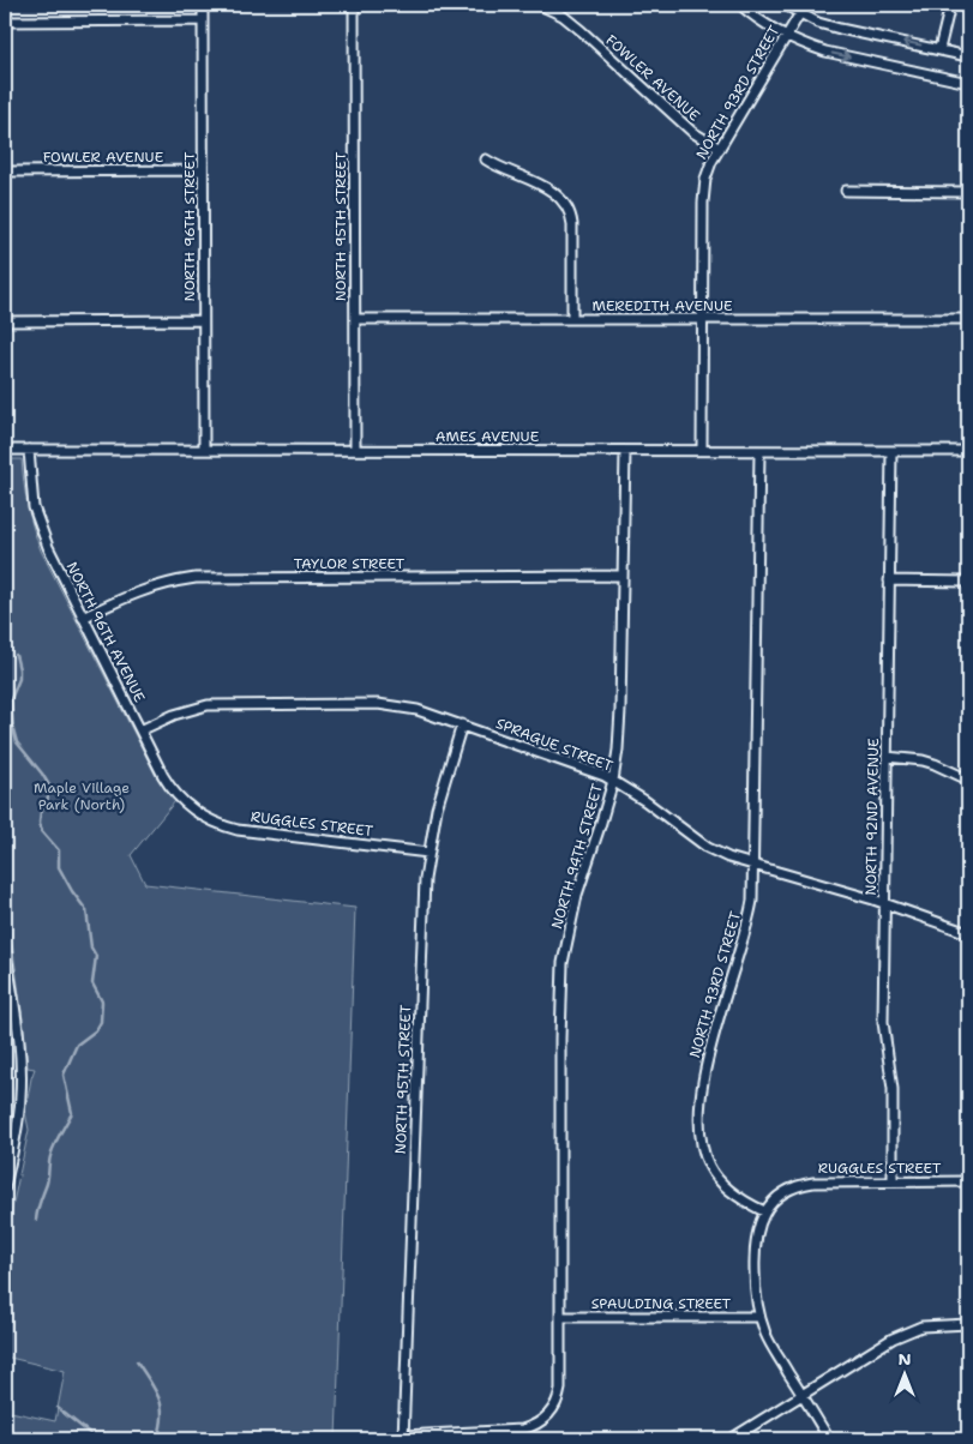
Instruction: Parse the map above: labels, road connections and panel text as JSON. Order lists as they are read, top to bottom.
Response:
{
  "streets": {
    "street": [
      "FOWLER AVENUE",
      "NORTH 93RD STREET",
      "NORTH 96TH STREET",
      "NORTH 95TH STREET",
      "MEREDITH AVENUE",
      "AMES AVENUE",
      "TAYLOR STREET",
      "NORTH 96TH AVENUE",
      "SPRAGUE STREET",
      "NORTH 92ND AVENUE",
      "RUGGLES STREET",
      "NORTH 94TH STREET",
      "SPAULDING STREET"
    ]
  },
  "crossings": [
    ["FOWLER AVENUE", "NORTH 93RD STREET"],
    ["FOWLER AVENUE", "NORTH 96TH STREET"],
    ["NORTH 93RD STREET", "MEREDITH AVENUE"],
    ["NORTH 93RD STREET", "AMES AVENUE"],
    ["NORTH 93RD STREET", "SPRAGUE STREET"],
    ["NORTH 93RD STREET", "RUGGLES STREET"],
    ["NORTH 96TH STREET", "AMES AVENUE"],
    ["NORTH 95TH STREET", "MEREDITH AVENUE"],
    ["NORTH 95TH STREET", "AMES AVENUE"],
    ["NORTH 95TH STREET", "SPRAGUE STREET"],
    ["NORTH 95TH STREET", "RUGGLES STREET"],
    ["NORTH 95TH STREET", "NORTH 94TH STREET"],
    ["AMES AVENUE", "NORTH 96TH AVENUE"],
    ["AMES AVENUE", "NORTH 92ND AVENUE"],
    ["AMES AVENUE", "NORTH 94TH STREET"],
    ["TAYLOR STREET", "NORTH 96TH AVENUE"],
    ["TAYLOR STREET", "NORTH 94TH STREET"],
    ["NORTH 96TH AVENUE", "SPRAGUE STREET"],
    ["NORTH 96TH AVENUE", "RUGGLES STREET"],
    ["SPRAGUE STREET", "NORTH 92ND AVENUE"],
    ["SPRAGUE STREET", "NORTH 94TH STREET"],
    ["NORTH 92ND AVENUE", "RUGGLES STREET"],
    ["NORTH 94TH STREET", "SPAULDING STREET"]
  ],
  "parks": ["Maple Village Park (North)"],
  "north": "top"
}
